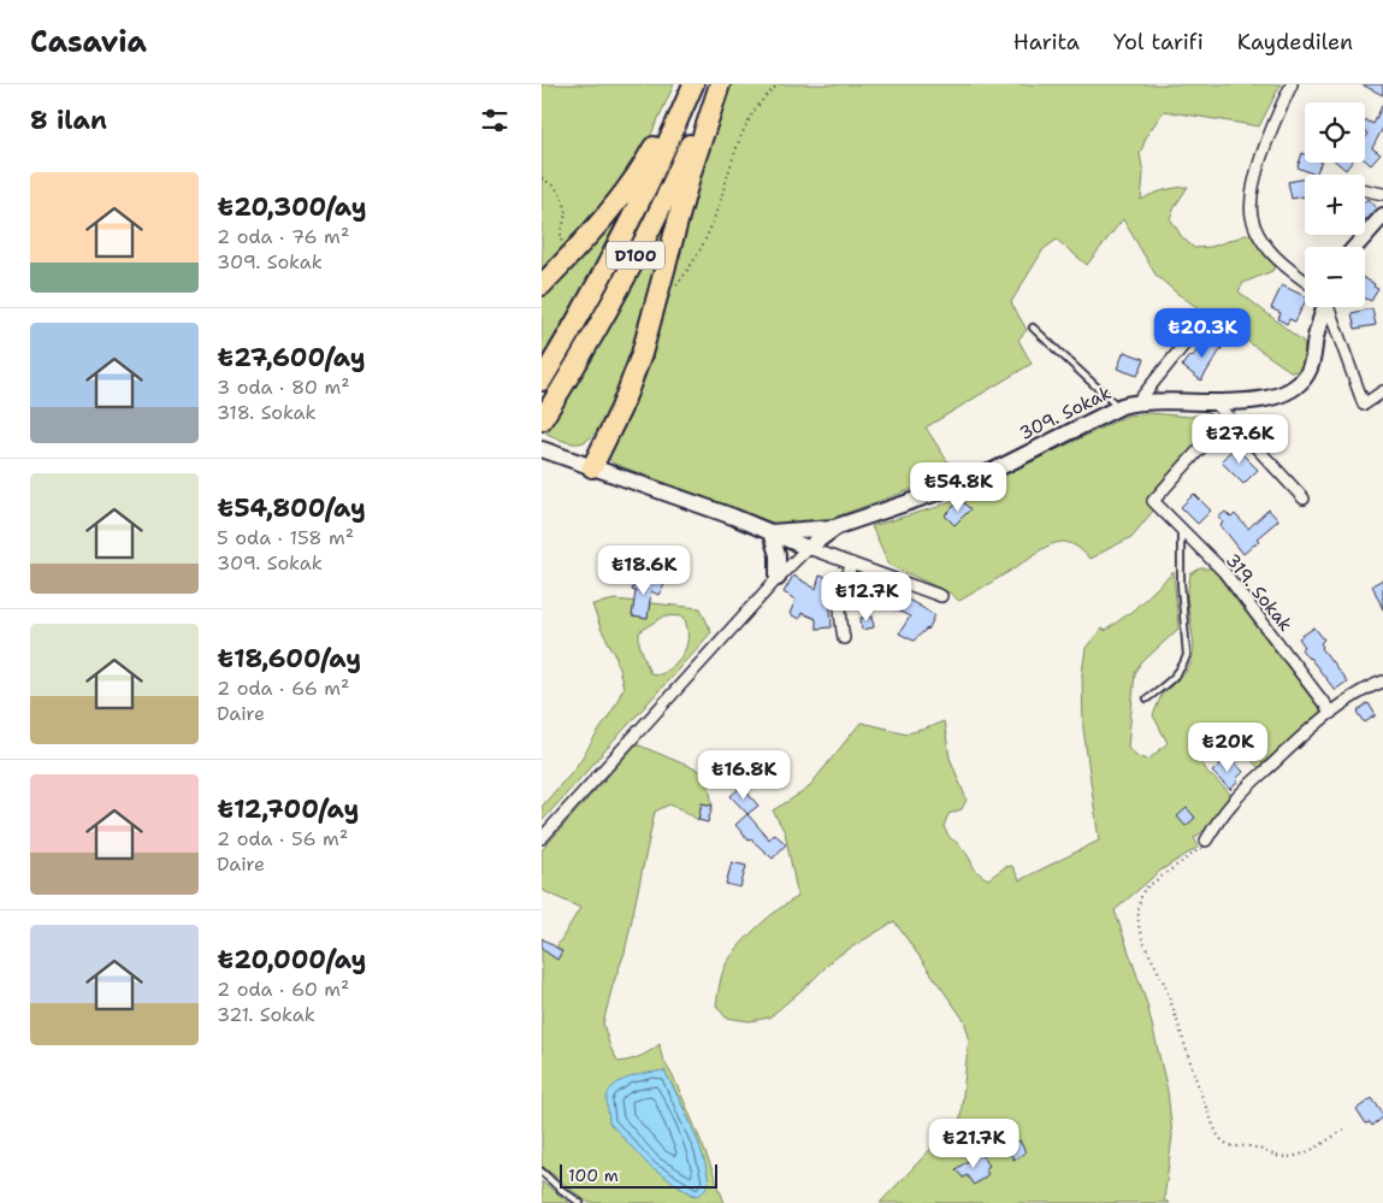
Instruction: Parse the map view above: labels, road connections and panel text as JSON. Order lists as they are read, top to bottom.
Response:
{
  "streets": {
    "highway": ["D100"],
    "street": ["309. Sokak", "319. Sokak"]
  },
  "scale_bar": "100 m",
  "page": {
    "header": "Casavia",
    "nav": ["Harita", "Yol tarifi", "Kaydedilen"],
    "heading": "8 ilan",
    "map_buttons": ["+", "−"],
    "list": [
      {
        "name": "₺20,300/ay",
        "note": "2 oda · 76 m² · 309. Sokak"
      },
      {
        "name": "₺27,600/ay",
        "note": "3 oda · 80 m² · 318. Sokak"
      },
      {
        "name": "₺54,800/ay",
        "note": "5 oda · 158 m² · 309. Sokak"
      },
      {
        "name": "₺18,600/ay",
        "note": "2 oda · 66 m² · Daire"
      },
      {
        "name": "₺12,700/ay",
        "note": "2 oda · 56 m² · Daire"
      },
      {
        "name": "₺20,000/ay",
        "note": "2 oda · 60 m² · 321. Sokak"
      }
    ],
    "price": [
      "₺20.3K",
      "₺27.6K",
      "₺54.8K",
      "₺18.6K",
      "₺12.7K",
      "₺20K",
      "₺16.8K",
      "₺21.7K"
    ],
    "scale": "100 m"
  }
}
